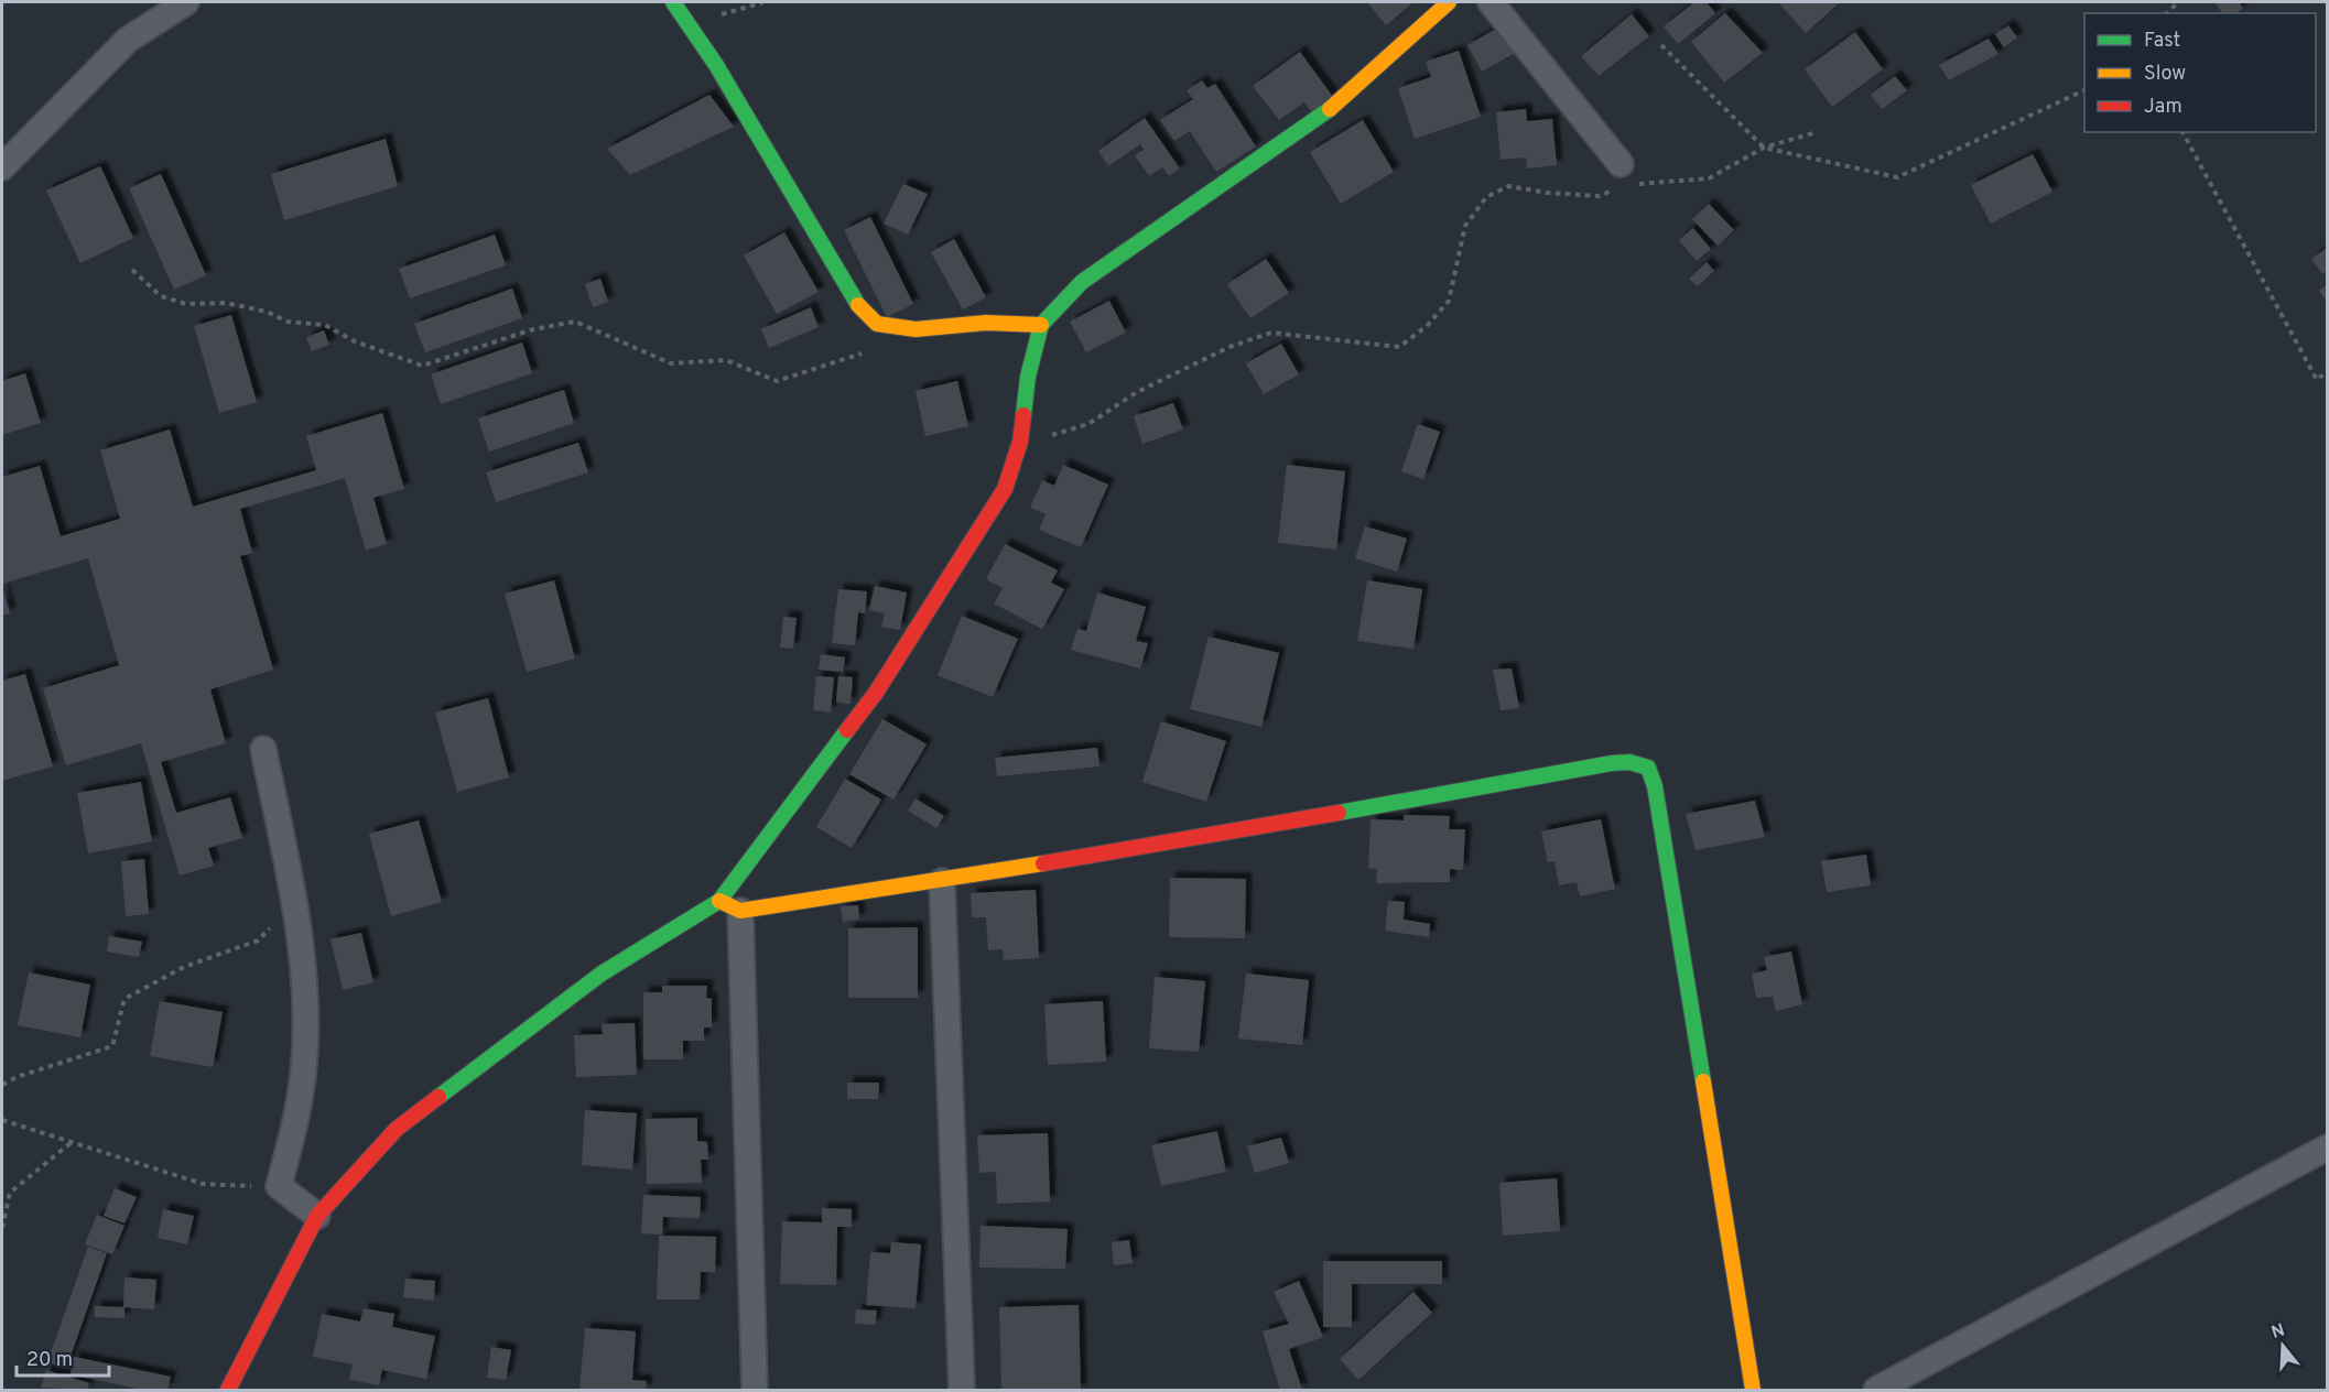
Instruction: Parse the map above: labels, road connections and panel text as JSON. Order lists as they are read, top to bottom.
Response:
{
  "legend": ["Fast", "Slow", "Jam"],
  "scale_bar": "20 m",
  "north": "top"
}
